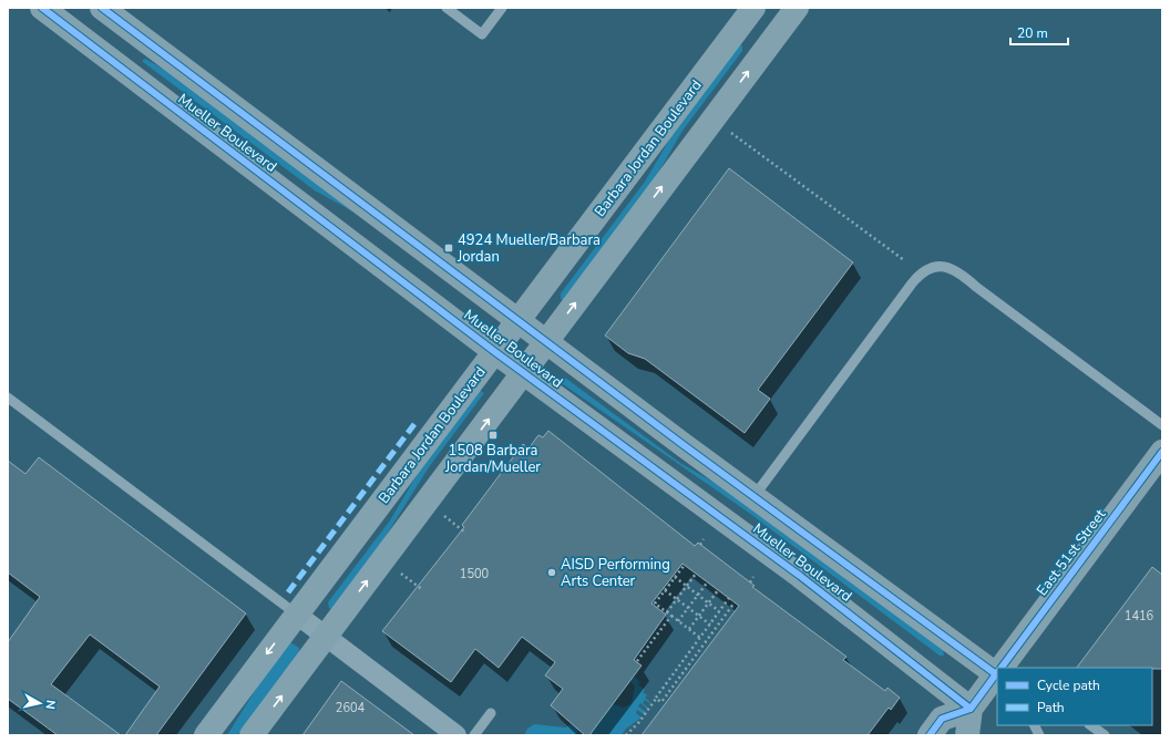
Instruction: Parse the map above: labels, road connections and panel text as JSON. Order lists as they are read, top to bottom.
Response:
{
  "streets": {
    "street": ["Mueller Boulevard", "Barbara Jordan Boulevard", "East 51st Street"]
  },
  "crossings": [
    ["Mueller Boulevard", "Barbara Jordan Boulevard"],
    ["Mueller Boulevard", "East 51st Street"]
  ],
  "places": {
    "transit": ["4924 Mueller/Barbara Jordan", "1508 Barbara Jordan/Mueller"],
    "other": ["AISD Performing Arts Center"]
  },
  "house_numbers": ["1500", "1416", "2604"],
  "legend": ["Cycle path", "Path"],
  "scale_bar": "20 m",
  "north": "right"
}
